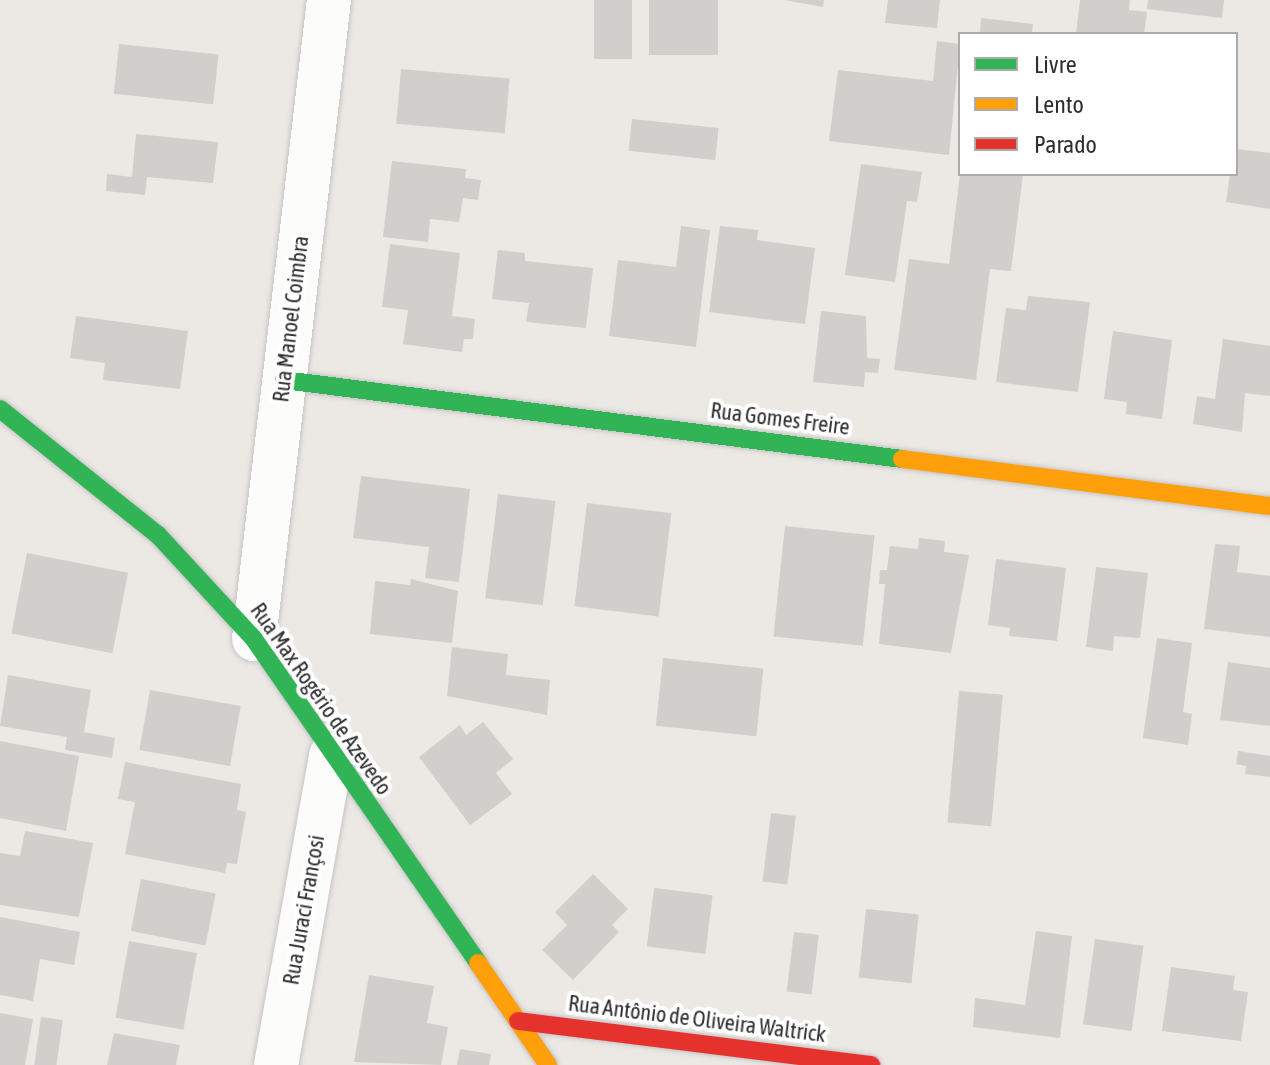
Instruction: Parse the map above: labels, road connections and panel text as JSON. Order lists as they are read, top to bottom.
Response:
{
  "streets": {
    "street": [
      "Rua Manoel Coimbra",
      "Rua Gomes Freire",
      "Rua Max Rogério de Azevedo",
      "Rua Juraci Françosi",
      "Rua Antônio de Oliveira Waltrick"
    ]
  },
  "crossings": [
    ["Rua Manoel Coimbra", "Rua Gomes Freire"],
    ["Rua Manoel Coimbra", "Rua Max Rogério de Azevedo"],
    ["Rua Max Rogério de Azevedo", "Rua Juraci Françosi"],
    ["Rua Max Rogério de Azevedo", "Rua Antônio de Oliveira Waltrick"]
  ],
  "legend": ["Livre", "Lento", "Parado"]
}
